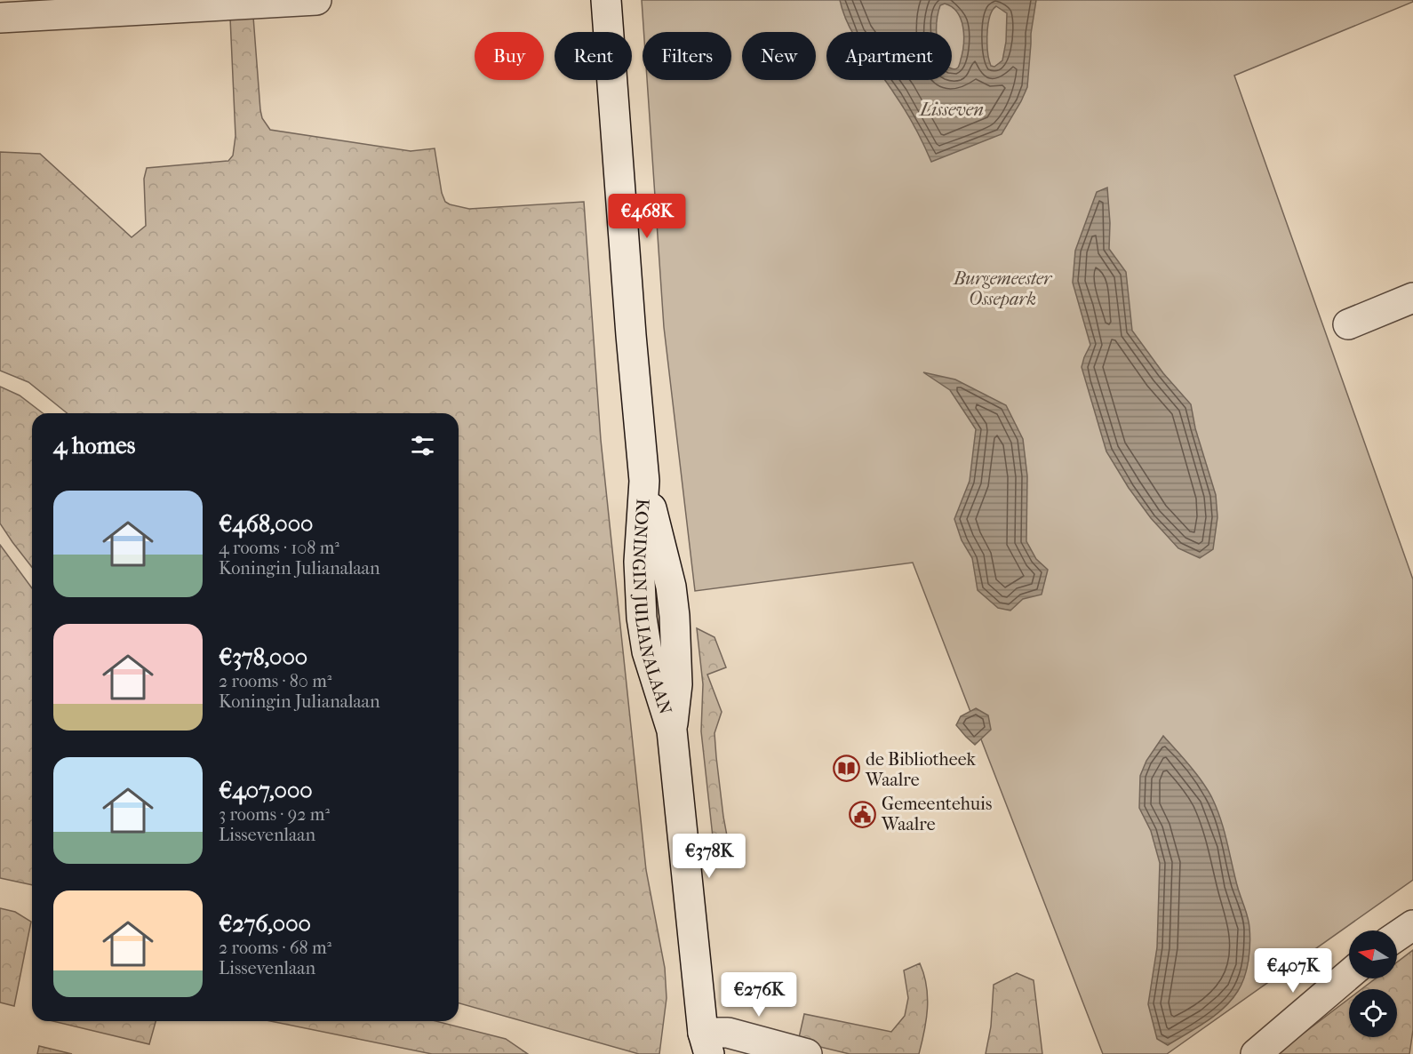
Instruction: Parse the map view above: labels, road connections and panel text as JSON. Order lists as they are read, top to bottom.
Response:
{
  "streets": {
    "main road": ["KONINGIN JULIANALAAN"]
  },
  "water": ["Lisseven"],
  "parks": ["Burgemeester Ossepark"],
  "places": {
    "library": ["de Bibliotheek Waalre"],
    "public building": ["Gemeentehuis Waalre"]
  },
  "north": "left",
  "page": {
    "chip": [
      "Buy",
      "Rent",
      "Filters",
      "New",
      "Apartment"
    ],
    "price": [
      "€468K",
      "€378K",
      "€407K",
      "€276K"
    ],
    "heading": "4 homes",
    "list": [
      {
        "name": "€468,000",
        "note": "4 rooms · 108 m² · Koningin Julianalaan"
      },
      {
        "name": "€378,000",
        "note": "2 rooms · 80 m² · Koningin Julianalaan"
      },
      {
        "name": "€407,000",
        "note": "3 rooms · 92 m² · Lissevenlaan"
      },
      {
        "name": "€276,000",
        "note": "2 rooms · 68 m² · Lissevenlaan"
      }
    ]
  }
}
